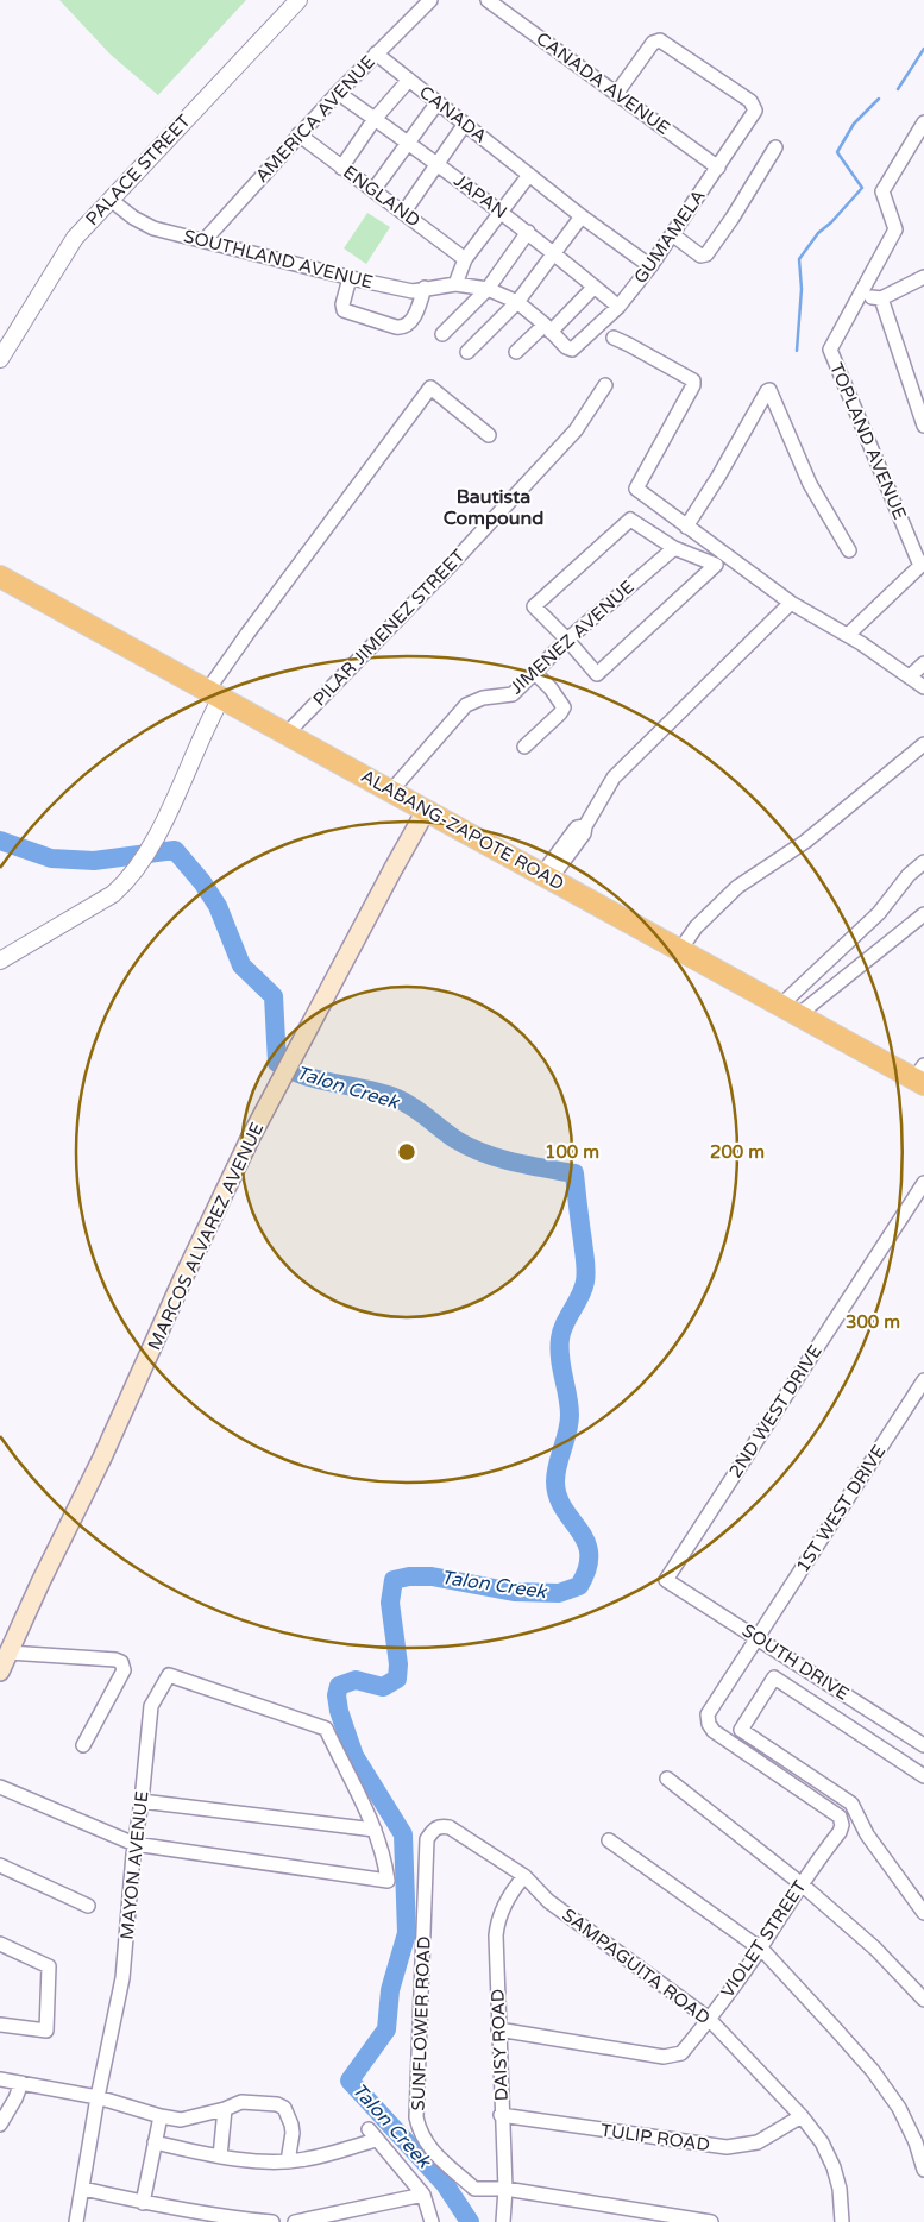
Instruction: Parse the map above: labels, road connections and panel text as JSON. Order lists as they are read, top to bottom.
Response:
{
  "streets": {
    "highway": ["ALABANG-ZAPOTE ROAD"],
    "main road": ["MARCOS ALVAREZ AVENUE"],
    "street": [
      "CANADA AVENUE",
      "CANADA",
      "AMERICA AVENUE",
      "PALACE STREET",
      "ENGLAND",
      "JAPAN",
      "GUMAMELA",
      "SOUTHLAND AVENUE",
      "TOPLAND AVENUE",
      "PILAR JIMENEZ STREET",
      "JIMENEZ AVENUE",
      "2ND WEST DRIVE",
      "1ST WEST DRIVE",
      "SOUTH DRIVE",
      "MAYON AVENUE",
      "VIOLET STREET",
      "SAMPAGUITA ROAD",
      "SUNFLOWER ROAD",
      "DAISY ROAD",
      "TULIP ROAD"
    ]
  },
  "crossings": [
    ["CANADA AVENUE", "GUMAMELA"],
    ["CANADA", "AMERICA AVENUE"],
    ["CANADA", "GUMAMELA"],
    ["AMERICA AVENUE", "ENGLAND"],
    ["AMERICA AVENUE", "JAPAN"],
    ["AMERICA AVENUE", "SOUTHLAND AVENUE"],
    ["PALACE STREET", "SOUTHLAND AVENUE"],
    ["JAPAN", "GUMAMELA"],
    ["GUMAMELA", "SOUTHLAND AVENUE"],
    ["PILAR JIMENEZ STREET", "ALABANG-ZAPOTE ROAD"],
    ["JIMENEZ AVENUE", "ALABANG-ZAPOTE ROAD"],
    ["ALABANG-ZAPOTE ROAD", "MARCOS ALVAREZ AVENUE"],
    ["2ND WEST DRIVE", "SOUTH DRIVE"],
    ["1ST WEST DRIVE", "SOUTH DRIVE"],
    ["1ST WEST DRIVE", "VIOLET STREET"],
    ["VIOLET STREET", "SAMPAGUITA ROAD"],
    ["VIOLET STREET", "DAISY ROAD"],
    ["SAMPAGUITA ROAD", "SUNFLOWER ROAD"],
    ["SAMPAGUITA ROAD", "DAISY ROAD"],
    ["SAMPAGUITA ROAD", "TULIP ROAD"],
    ["SUNFLOWER ROAD", "DAISY ROAD"],
    ["DAISY ROAD", "TULIP ROAD"]
  ],
  "districts": ["Bautista Compound"],
  "water": ["Talon Creek"],
  "rings": ["100 m", "200 m", "300 m"]
}
